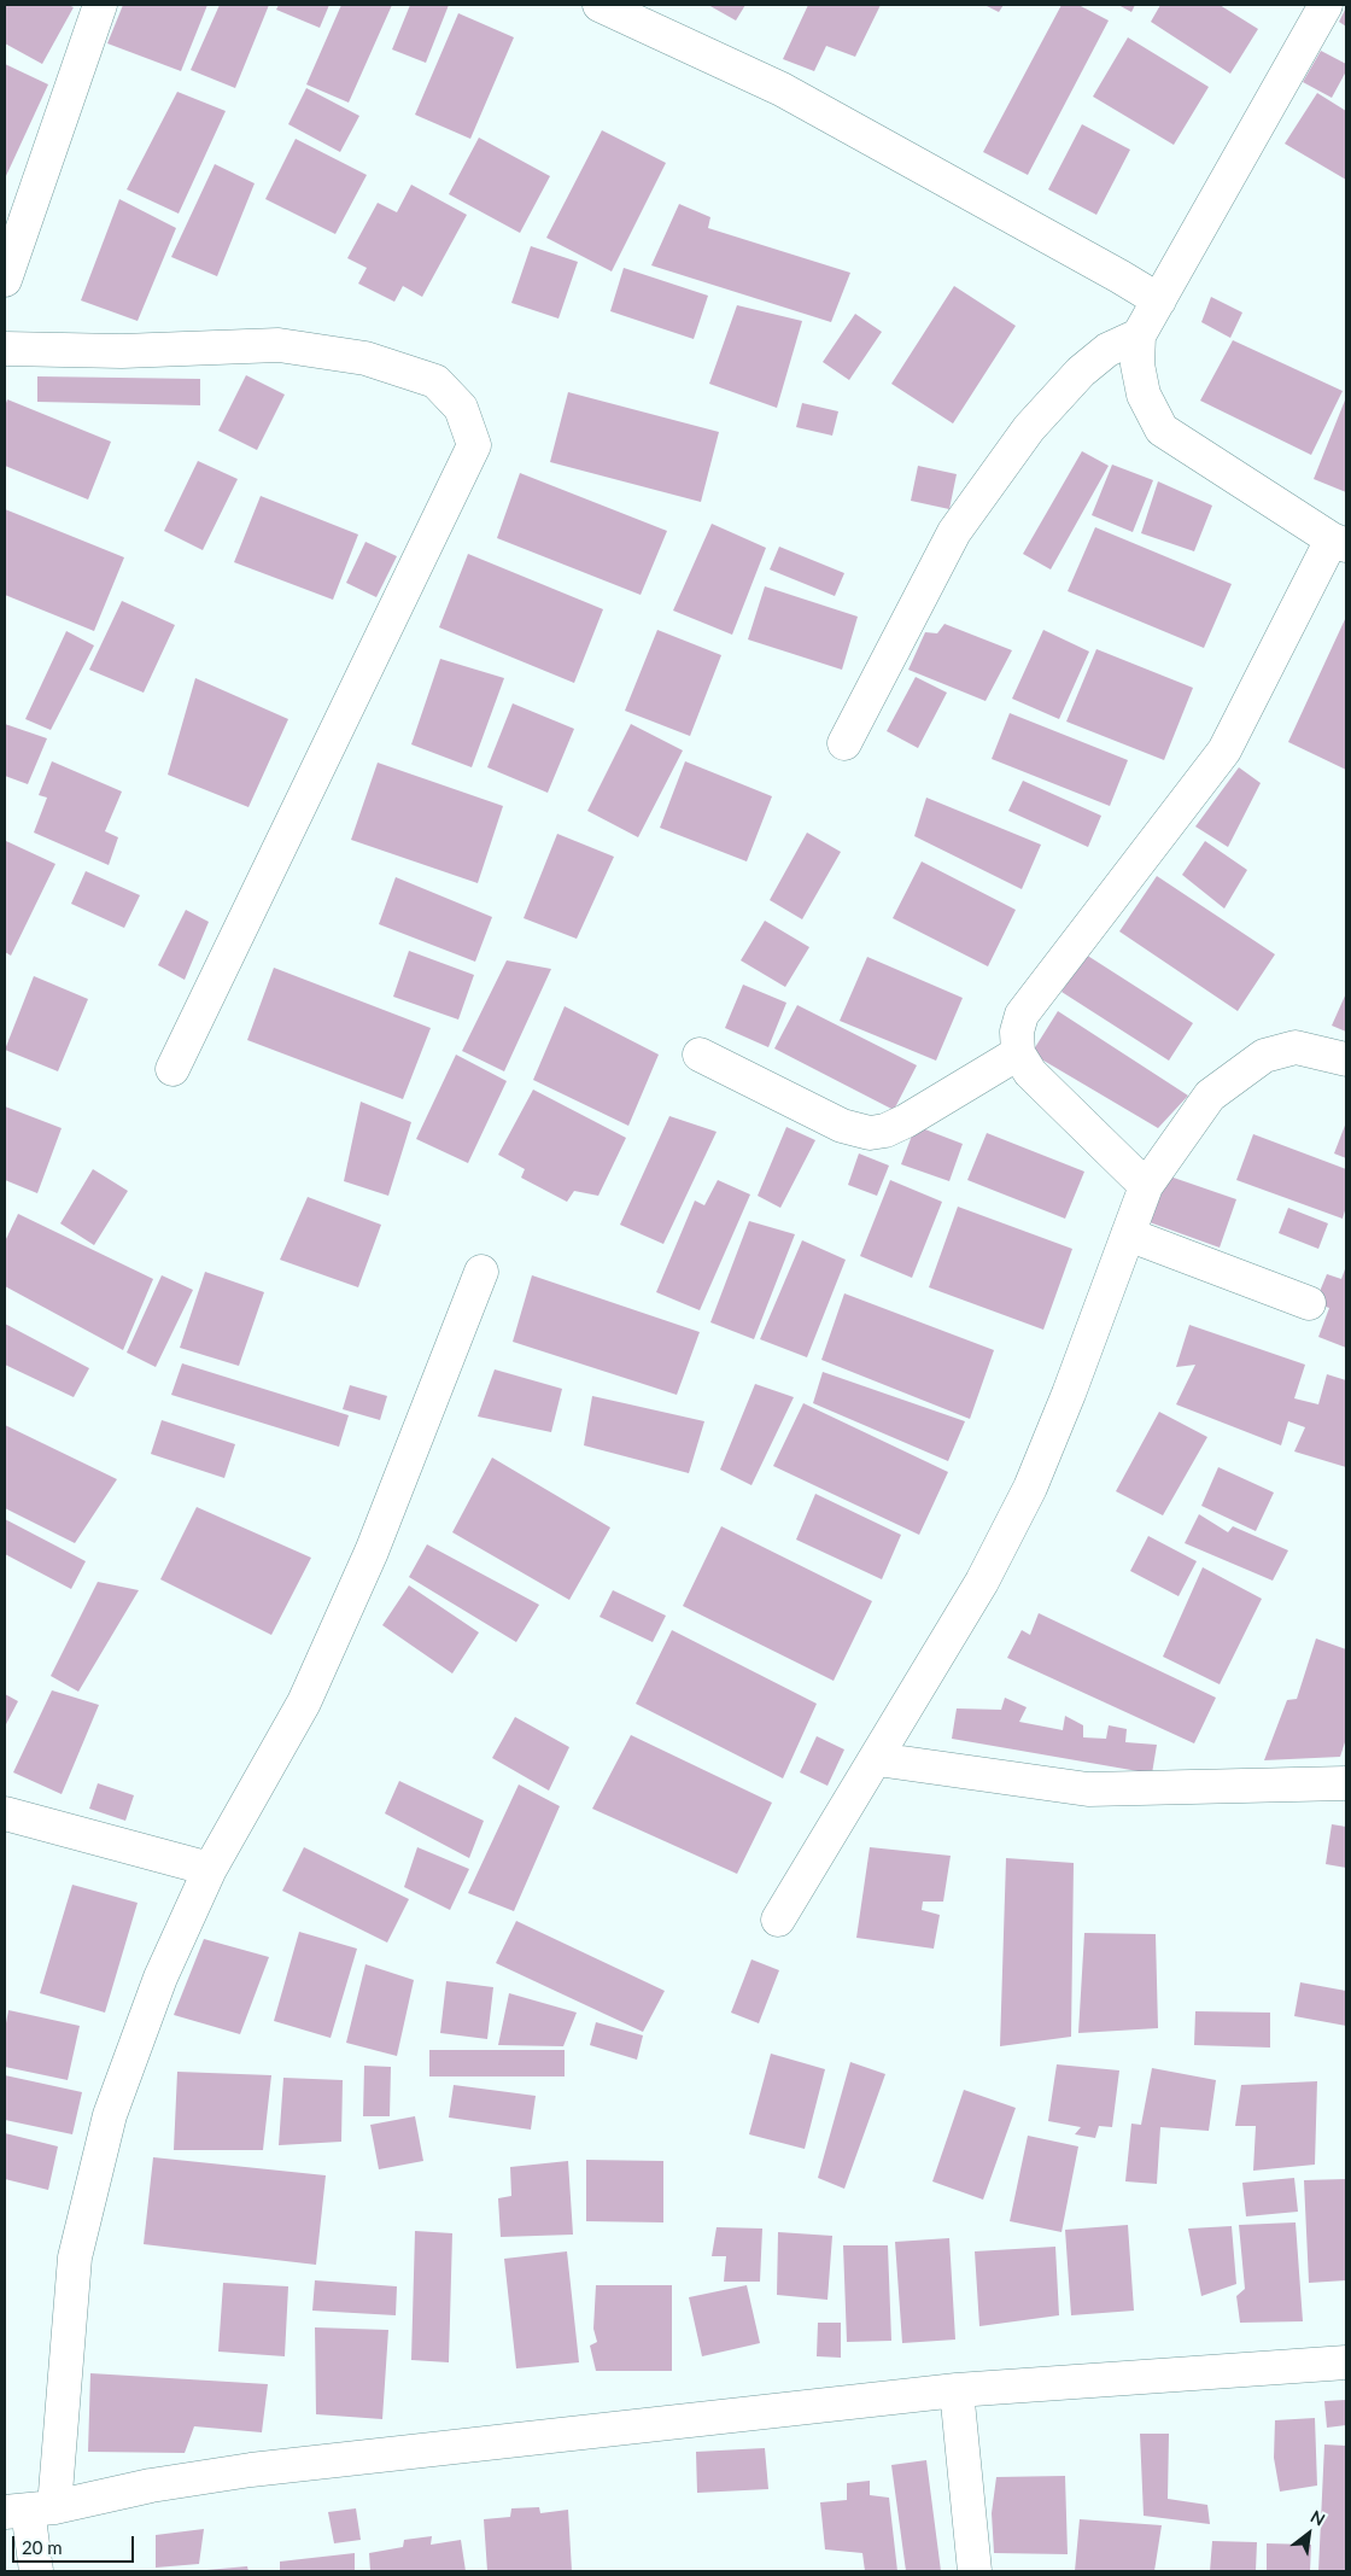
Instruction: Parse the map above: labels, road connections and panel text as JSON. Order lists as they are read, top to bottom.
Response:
{
  "scale_bar": "20 m",
  "north": "top right"
}
